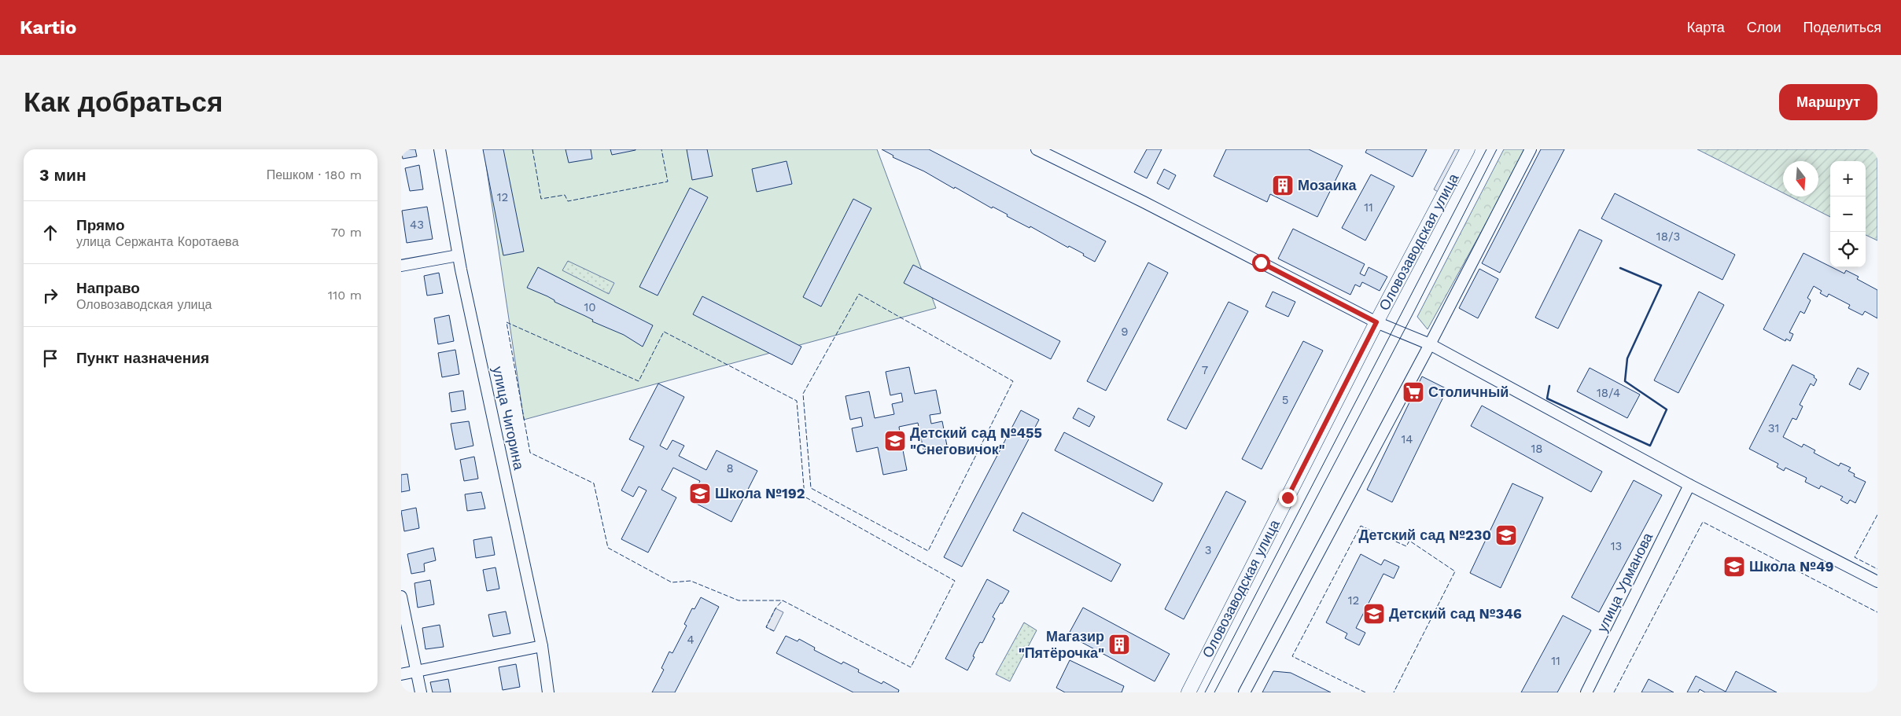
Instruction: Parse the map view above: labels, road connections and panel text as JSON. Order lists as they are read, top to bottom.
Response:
{
  "streets": {
    "street": ["Оловозаводская улица", "улица Чигорина", "улица Урманова"]
  },
  "places": {
    "building": ["Мозаика", "Магазир \"Пятёрочка\""],
    "supermarket": ["Столичный"],
    "school or university": [
      "Детский сад №455 \"Снеговичок\"",
      "Школа №192",
      "Детский сад №230",
      "Школа №49",
      "Детский сад №346"
    ]
  },
  "house_numbers": [
    "12",
    "11",
    "43",
    "18/3",
    "10",
    "9",
    "7",
    "18/4",
    "5",
    "31",
    "14",
    "18",
    "8",
    "13",
    "3",
    "12",
    "4",
    "11"
  ],
  "north": "bottom",
  "page": {
    "header": "Kartio",
    "nav": ["Карта", "Слои", "Поделиться"],
    "buttons": "Маршрут",
    "title": "Как добраться",
    "heading": ["3 мин", "Пешком · 180 m"],
    "map_buttons": ["+", "−"],
    "list": [
      ["Прямо", "улица Сержанта Коротаева", "70 m"],
      ["Направо", "Оловозаводская улица", "110 m"],
      "Пункт назначения"
    ]
  }
}
